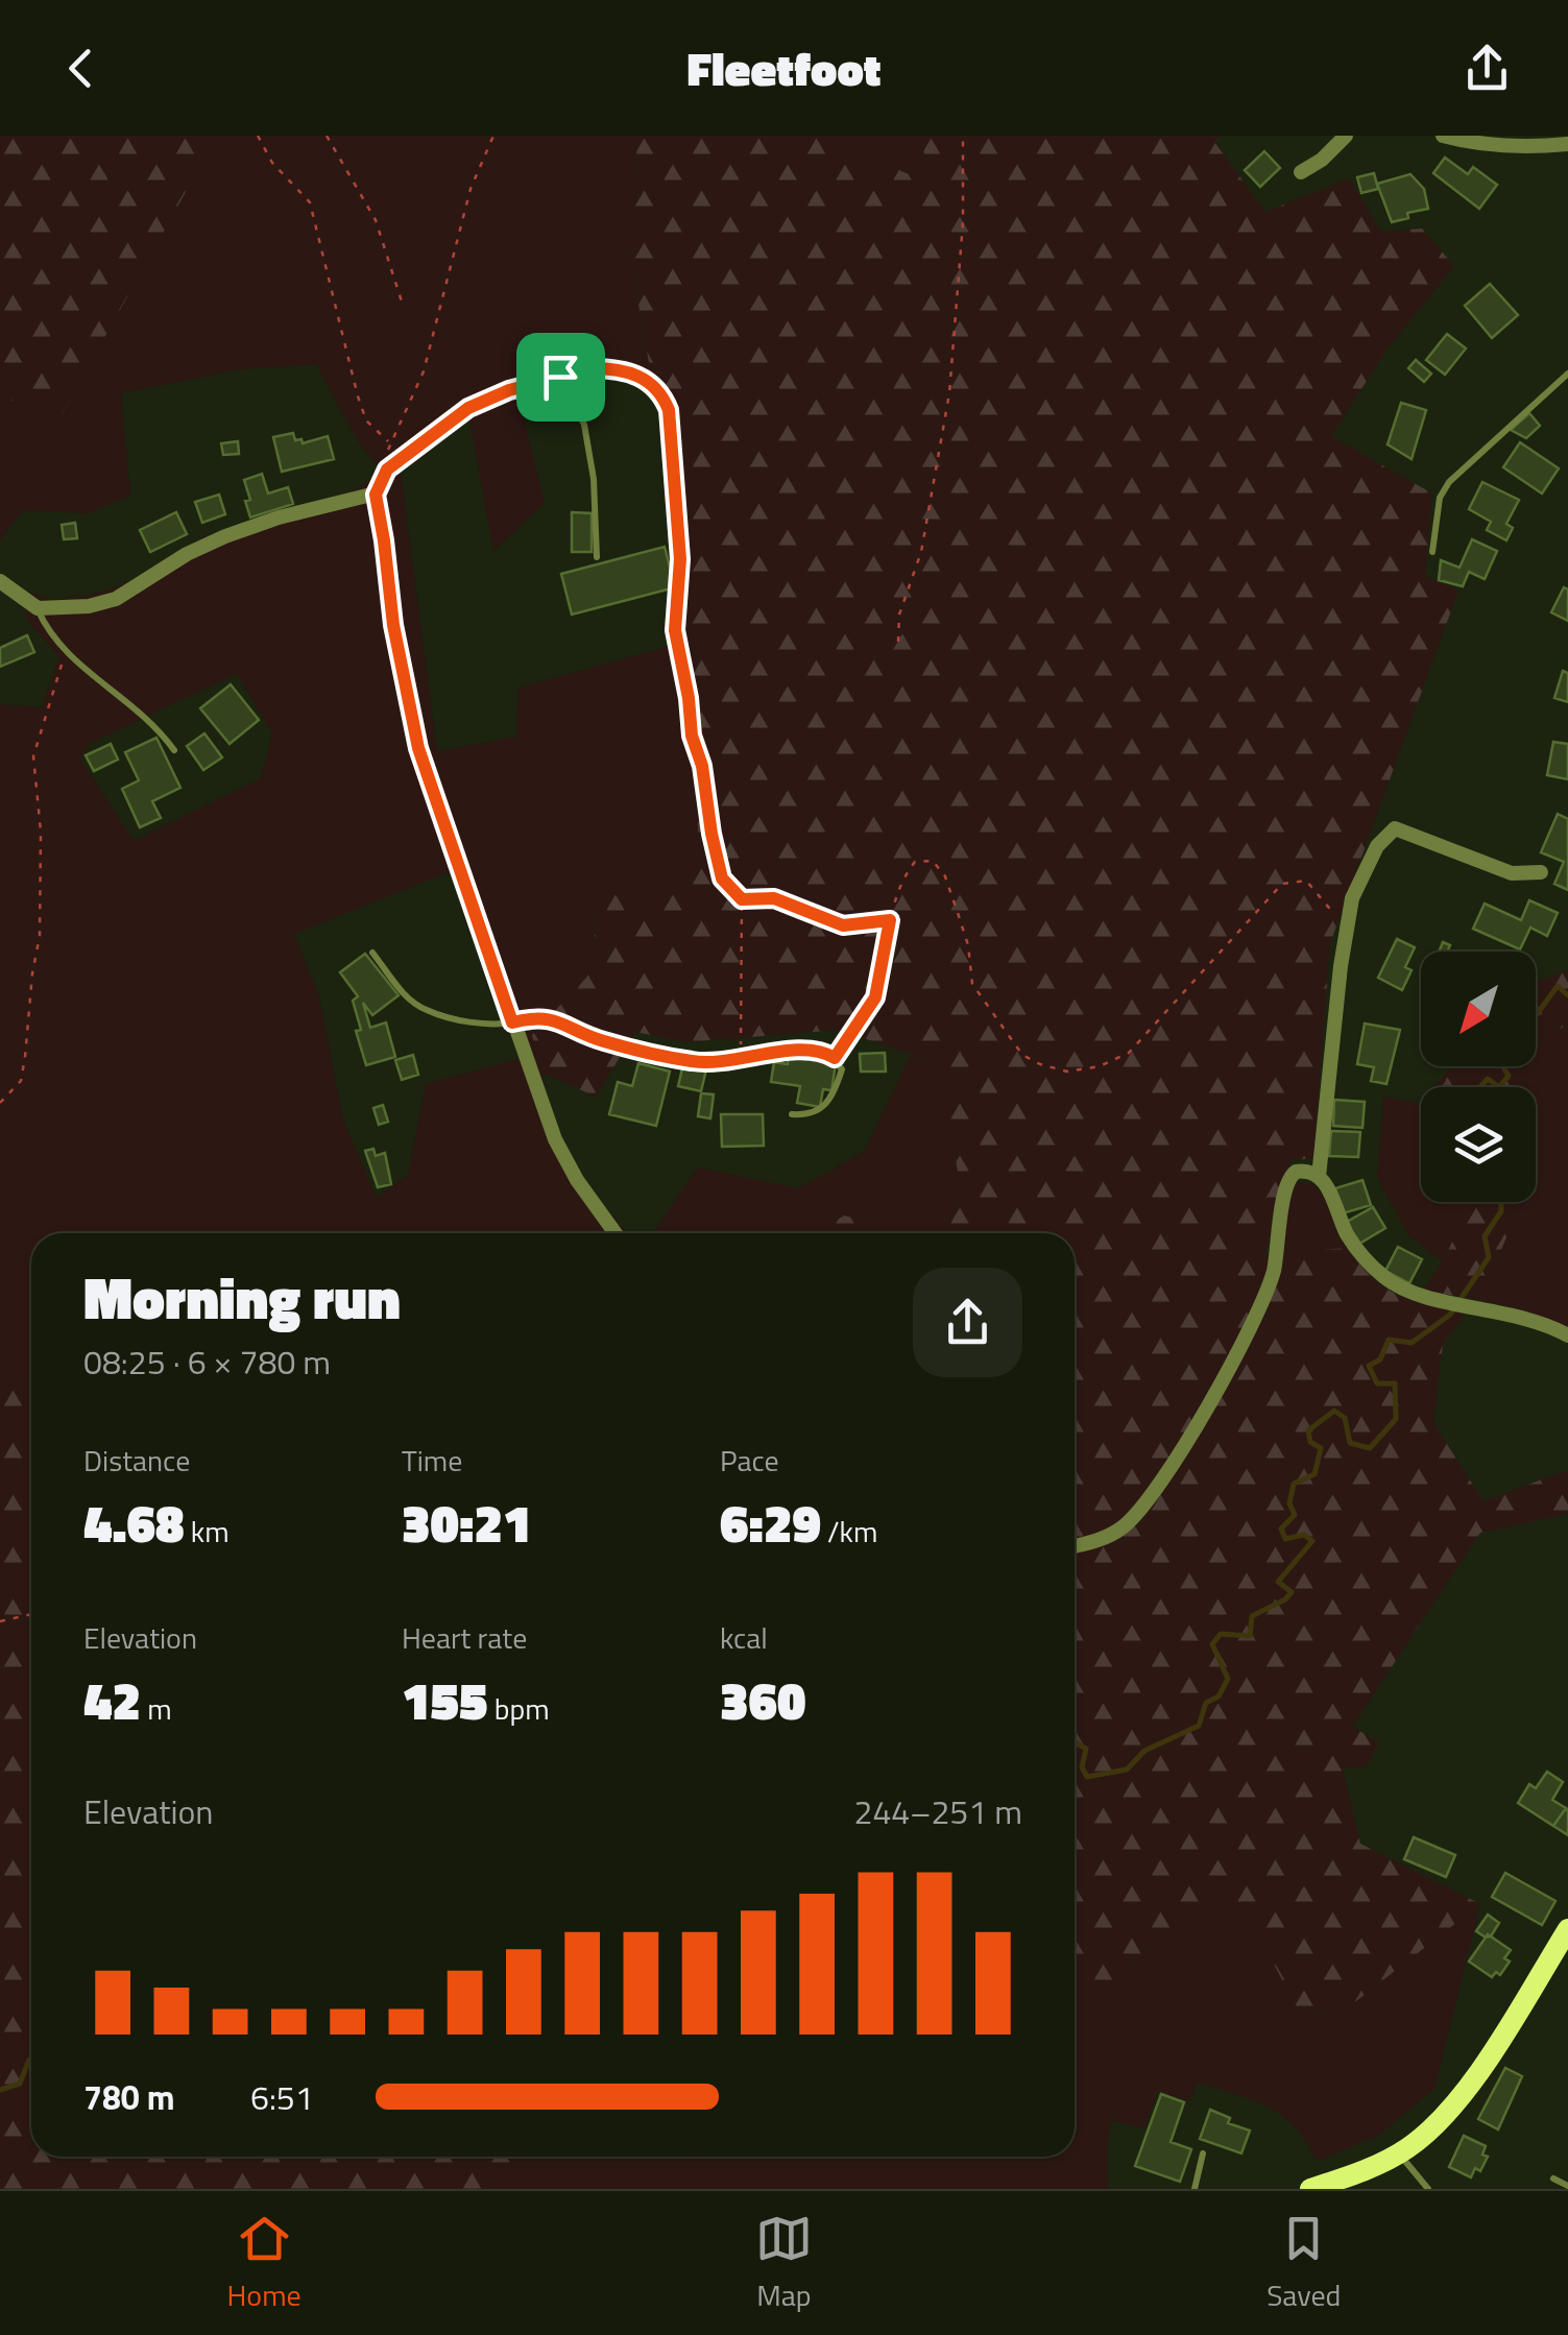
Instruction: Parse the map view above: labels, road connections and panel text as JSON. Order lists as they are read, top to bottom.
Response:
{
  "north": "bottom left",
  "page": {
    "header": "Fleetfoot",
    "heading": ["Morning run", "08:25 · 6 × 780 m"],
    "stats": [
      ["Distance", "4.68 km"],
      ["Time", "30:21"],
      ["Pace", "6:29 /km"],
      ["Elevation", "42 m"],
      ["Heart rate", "155 bpm"],
      ["kcal", "360"]
    ],
    "chart": ["Elevation", "244–251 m"],
    "list": [
      {
        "name": "780 m",
        "note": "6:51"
      }
    ],
    "tabs": ["Home", "Map", "Saved"]
  }
}
